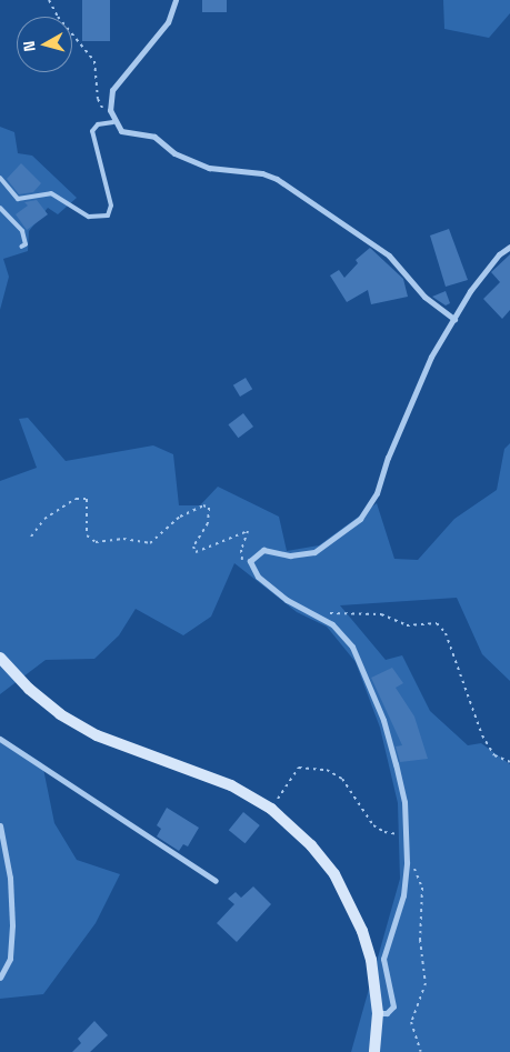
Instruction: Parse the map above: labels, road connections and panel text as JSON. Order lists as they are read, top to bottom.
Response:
{
  "north": "left"
}
